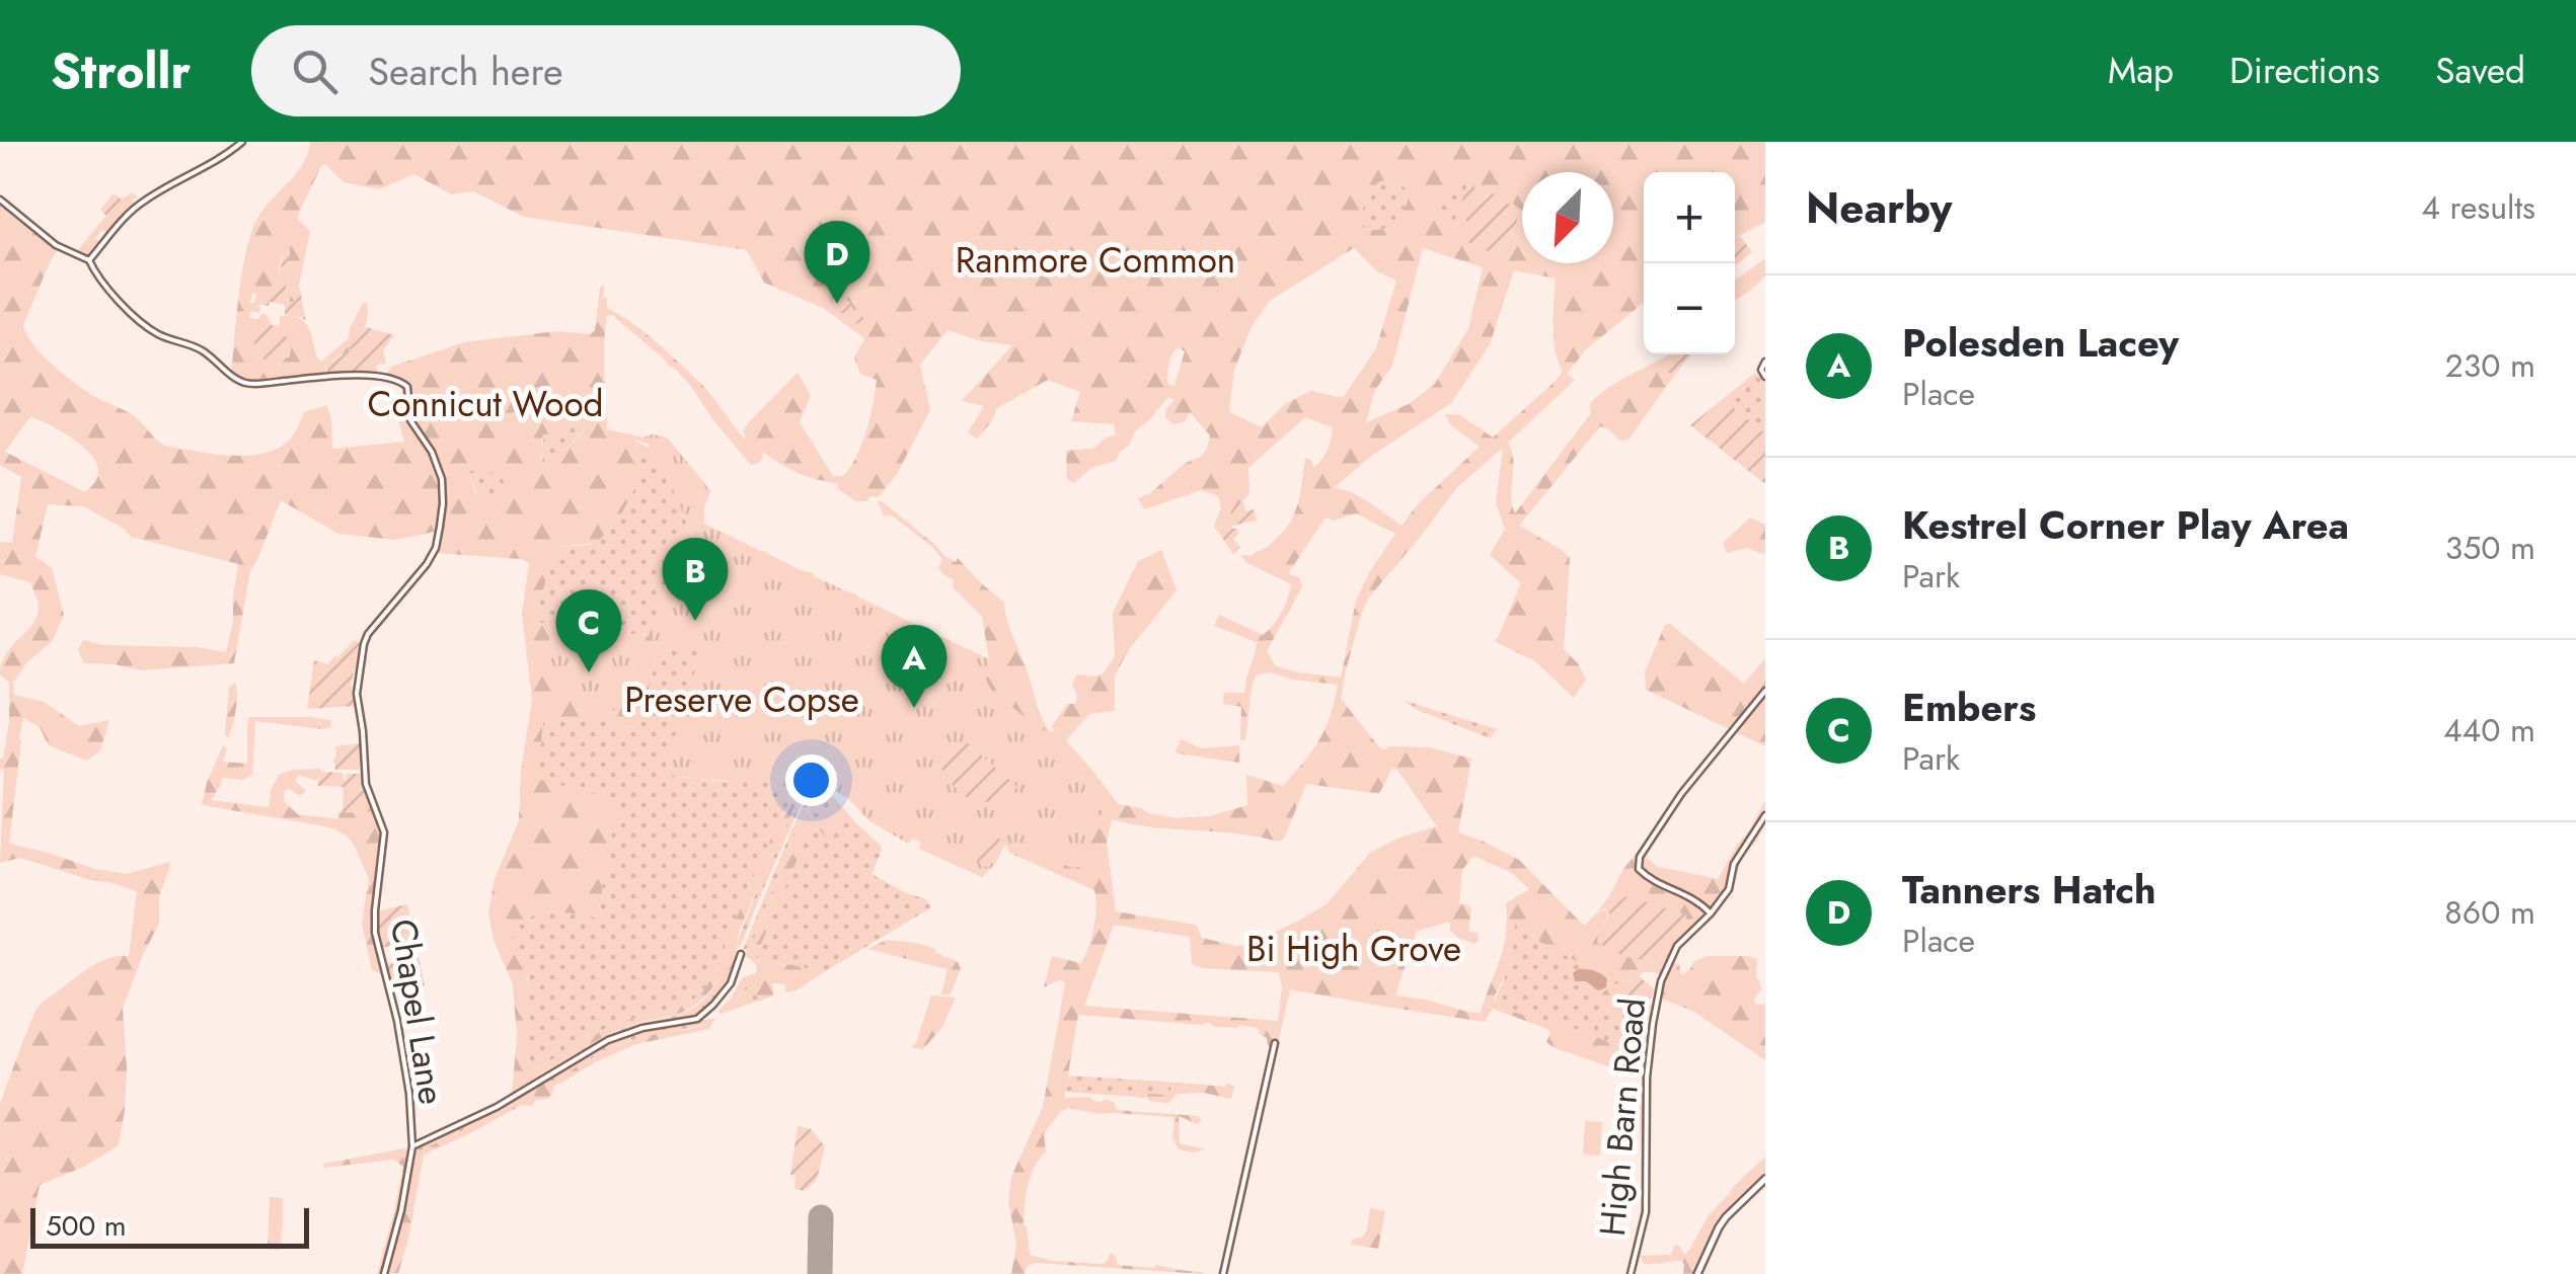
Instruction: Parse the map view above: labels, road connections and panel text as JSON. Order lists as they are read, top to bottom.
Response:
{
  "streets": {
    "street": ["Chapel Lane", "High Barn Road"]
  },
  "parks": [
    "Ranmore Common",
    "Connicut Wood",
    "Preserve Copse",
    "Bi High Grove"
  ],
  "scale_bar": "500 m",
  "north": "bottom left",
  "page": {
    "header": "Strollr",
    "search": "Search here",
    "nav": ["Map", "Directions", "Saved"],
    "heading": ["Nearby", "4 results"],
    "map_buttons": ["+", "−"],
    "pins": [
      "D",
      "B",
      "C",
      "A"
    ],
    "list": [
      {
        "mark": "A",
        "name": "Polesden Lacey",
        "note": "Place",
        "value": "230 m"
      },
      {
        "mark": "B",
        "name": "Kestrel Corner Play Area",
        "note": "Park",
        "value": "350 m"
      },
      {
        "mark": "C",
        "name": "Embers",
        "note": "Park",
        "value": "440 m"
      },
      {
        "mark": "D",
        "name": "Tanners Hatch",
        "note": "Place",
        "value": "860 m"
      }
    ],
    "scale": "500 m"
  }
}
